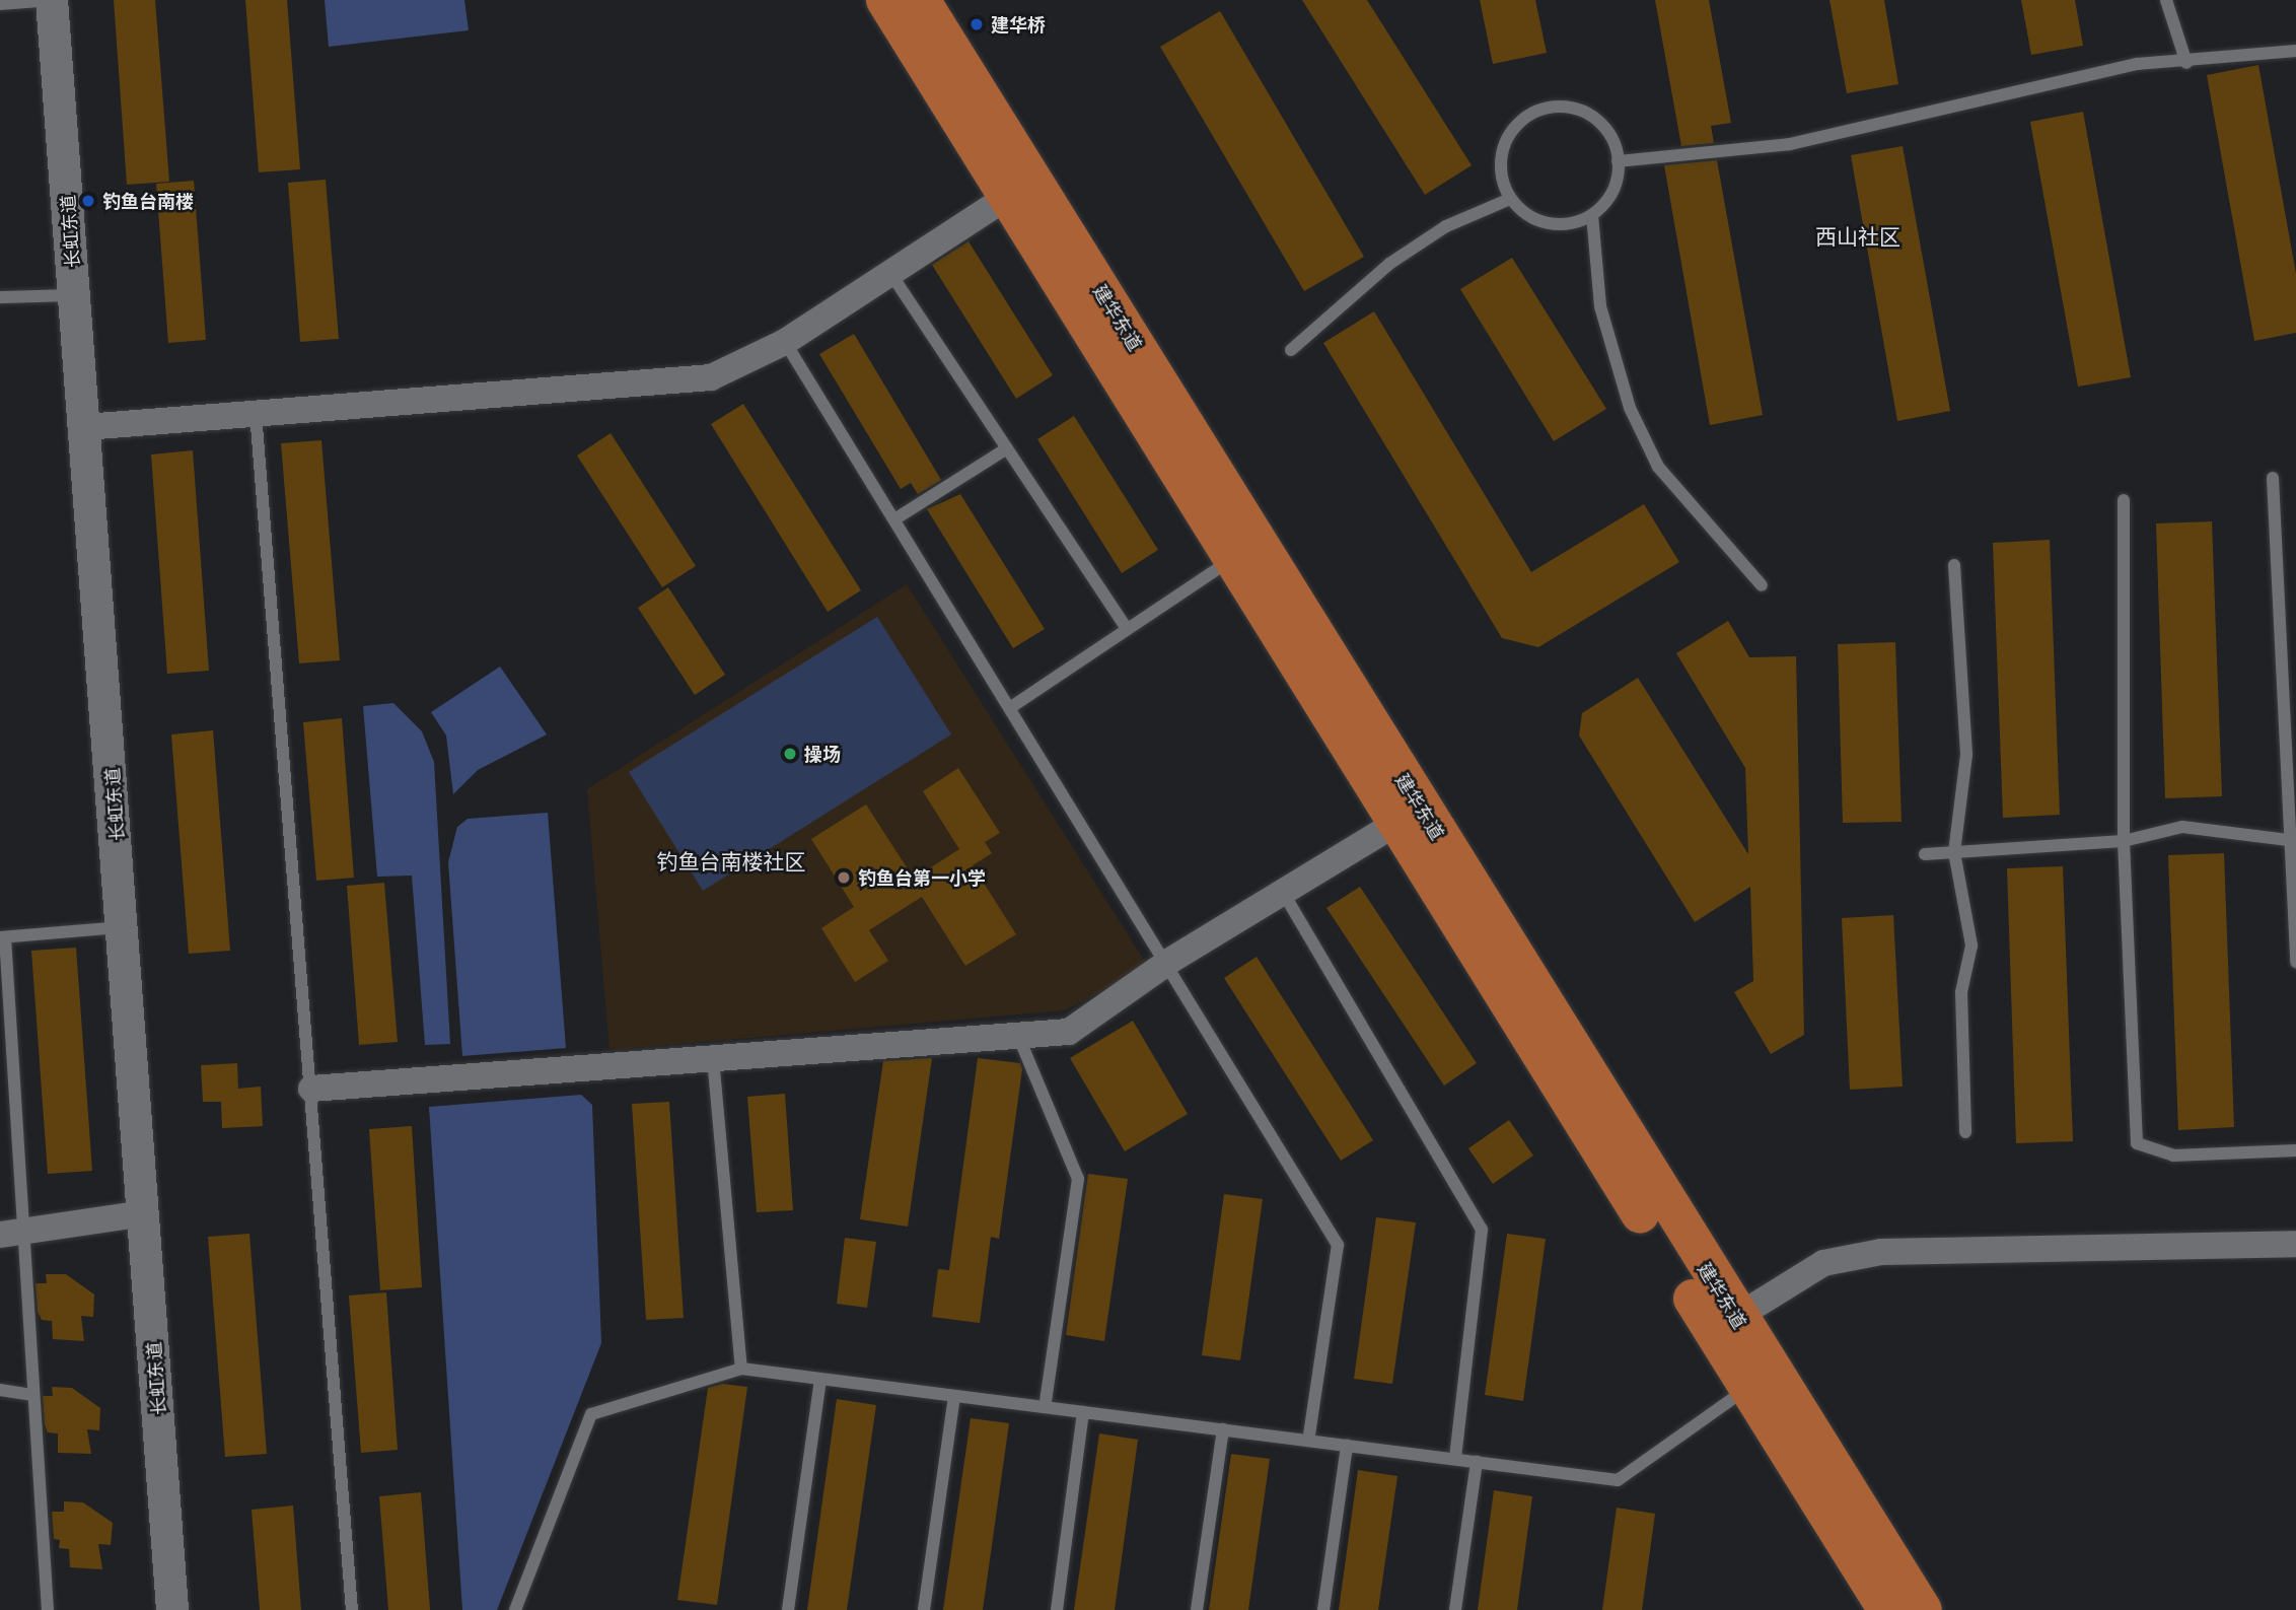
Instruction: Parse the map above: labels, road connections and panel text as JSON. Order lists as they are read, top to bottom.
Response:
{
  "streets": {
    "main road": ["建华东道"],
    "street": ["长虹东道"]
  },
  "districts": ["西山社区", "钓鱼台南楼社区"],
  "places": [
    "建华桥",
    "钓鱼台南楼",
    "操场",
    "钓鱼台第一小学"
  ]
}
